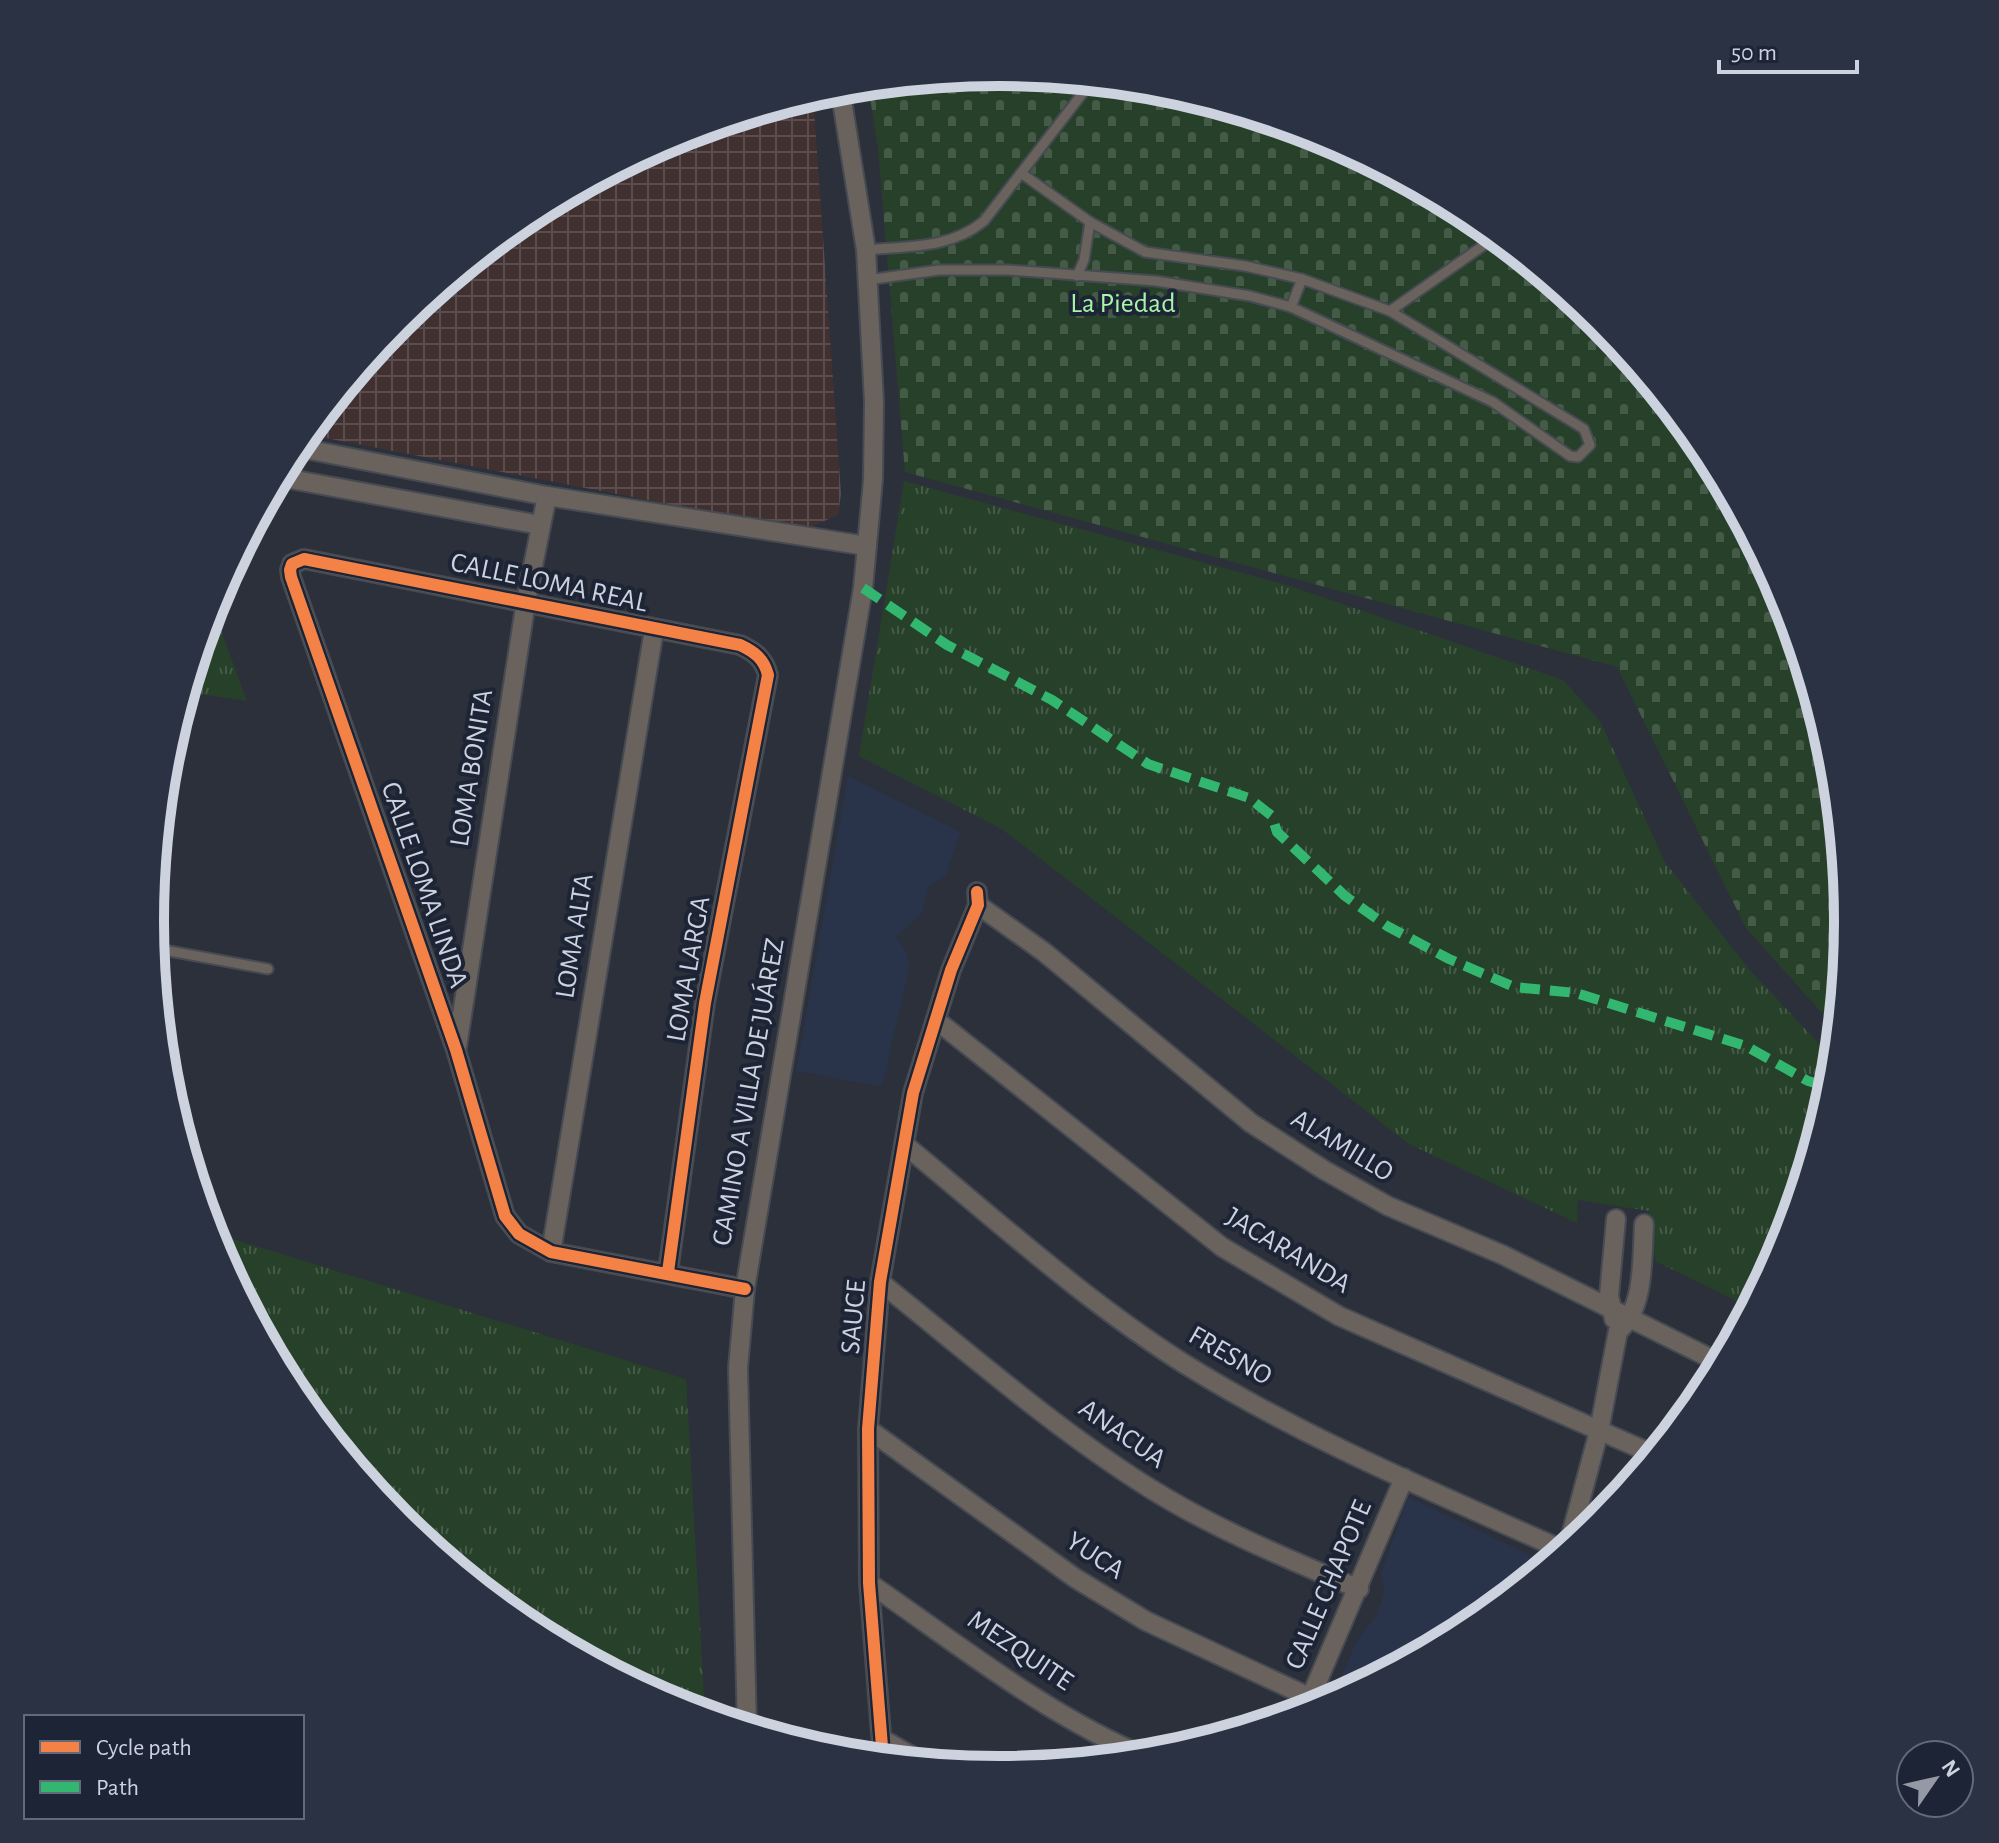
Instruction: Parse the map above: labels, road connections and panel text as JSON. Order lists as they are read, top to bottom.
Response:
{
  "streets": {
    "street": [
      "CALLE LOMA REAL",
      "LOMA BONITA",
      "CALLE LOMA LINDA",
      "LOMA ALTA",
      "LOMA LARGA",
      "CAMINO A VILLA DE JUÁREZ",
      "ALAMILLO",
      "JACARANDA",
      "SAUCE",
      "FRESNO",
      "ANACUA",
      "YUCA",
      "CALLE CHAPOTE",
      "MEZQUITE"
    ]
  },
  "crossings": [
    ["CALLE LOMA REAL", "LOMA BONITA"],
    ["CALLE LOMA REAL", "CALLE LOMA LINDA"],
    ["CALLE LOMA REAL", "LOMA ALTA"],
    ["CALLE LOMA REAL", "LOMA LARGA"],
    ["LOMA BONITA", "CALLE LOMA LINDA"],
    ["CALLE LOMA LINDA", "LOMA ALTA"],
    ["ALAMILLO", "SAUCE"],
    ["JACARANDA", "SAUCE"],
    ["SAUCE", "FRESNO"],
    ["SAUCE", "ANACUA"],
    ["SAUCE", "YUCA"],
    ["SAUCE", "MEZQUITE"],
    ["FRESNO", "CALLE CHAPOTE"],
    ["ANACUA", "CALLE CHAPOTE"]
  ],
  "parks": ["La Piedad"],
  "legend": ["Cycle path", "Path"],
  "scale_bar": "50 m",
  "north": "top right"
}
